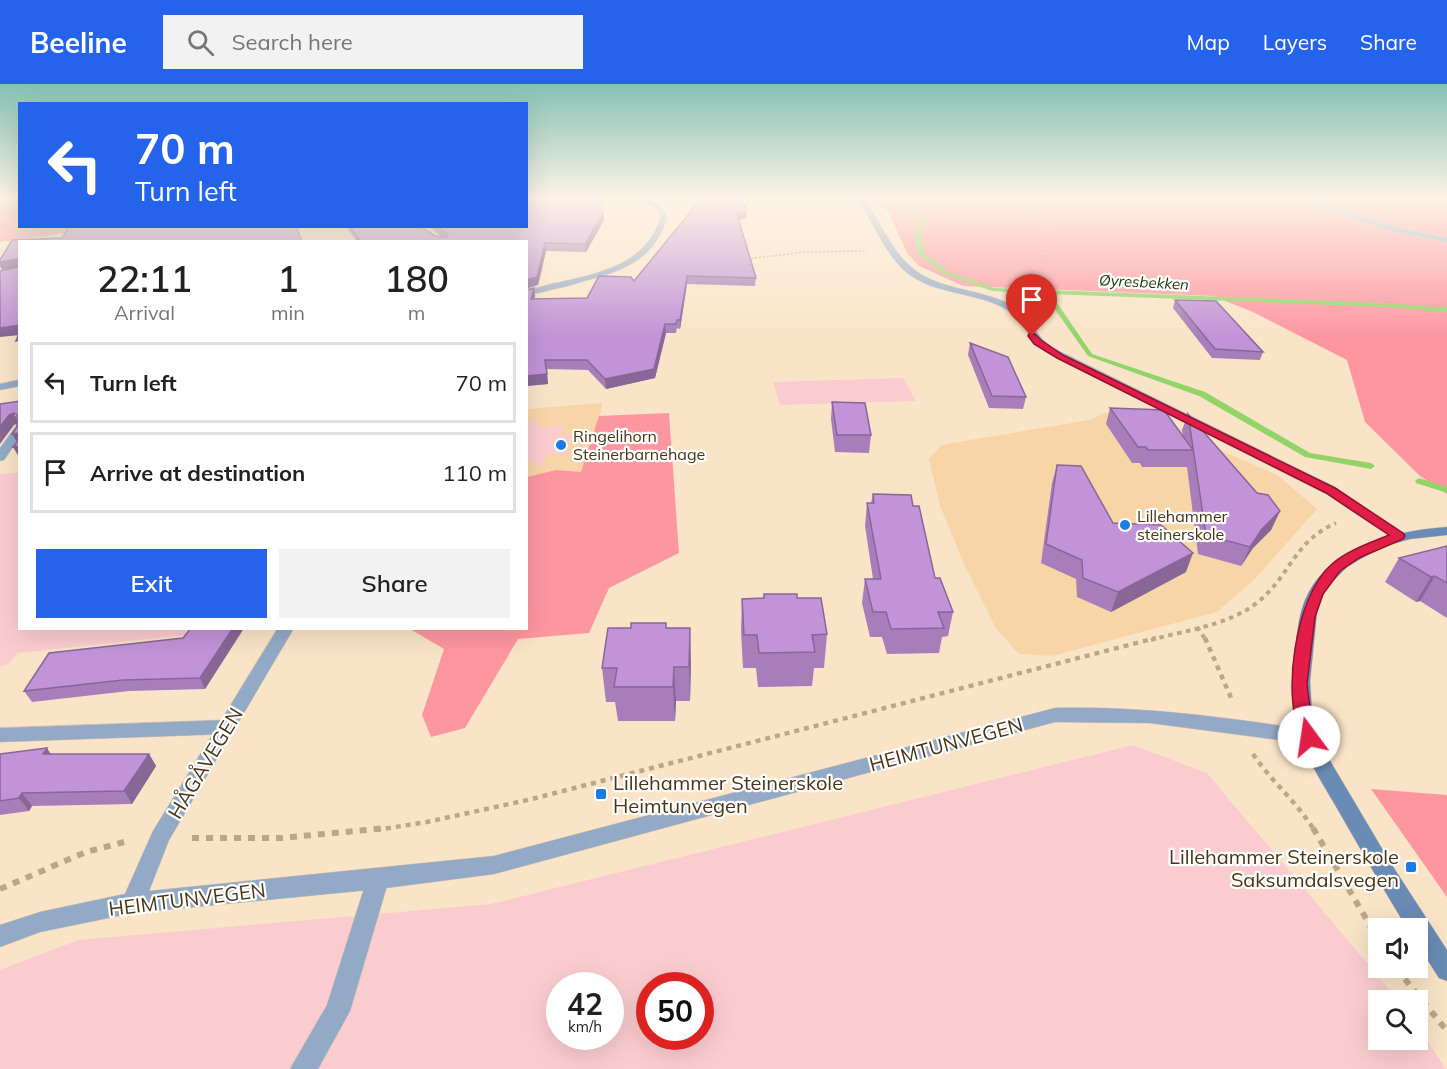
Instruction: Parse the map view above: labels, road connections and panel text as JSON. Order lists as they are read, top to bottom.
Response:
{
  "streets": {
    "street": ["HEIMTUNVEGEN", "HÅGÅVEGEN"]
  },
  "crossings": [
    ["HEIMTUNVEGEN", "HÅGÅVEGEN"]
  ],
  "water": ["Øyresbekken"],
  "places": {
    "other": ["Ringelihorn Steinerbarnehage", "Lillehammer steinerskole"],
    "transit": ["Lillehammer Steinerskole Heimtunvegen", "Lillehammer Steinerskole Saksumdalsvegen"]
  },
  "page": {
    "header": "Beeline",
    "search": "Search here",
    "nav": ["Map", "Layers", "Share"],
    "turn": ["70 m", "Turn left"],
    "eta": [
      "22:11",
      "Arrival",
      "1",
      "min",
      "180",
      "m"
    ],
    "list": [
      {
        "name": "Turn left",
        "value": "70 m"
      },
      {
        "name": "Arrive at destination",
        "value": "110 m"
      }
    ],
    "buttons": ["Exit", "Share"],
    "speed": "42 km/h",
    "limit": "50"
  }
}
